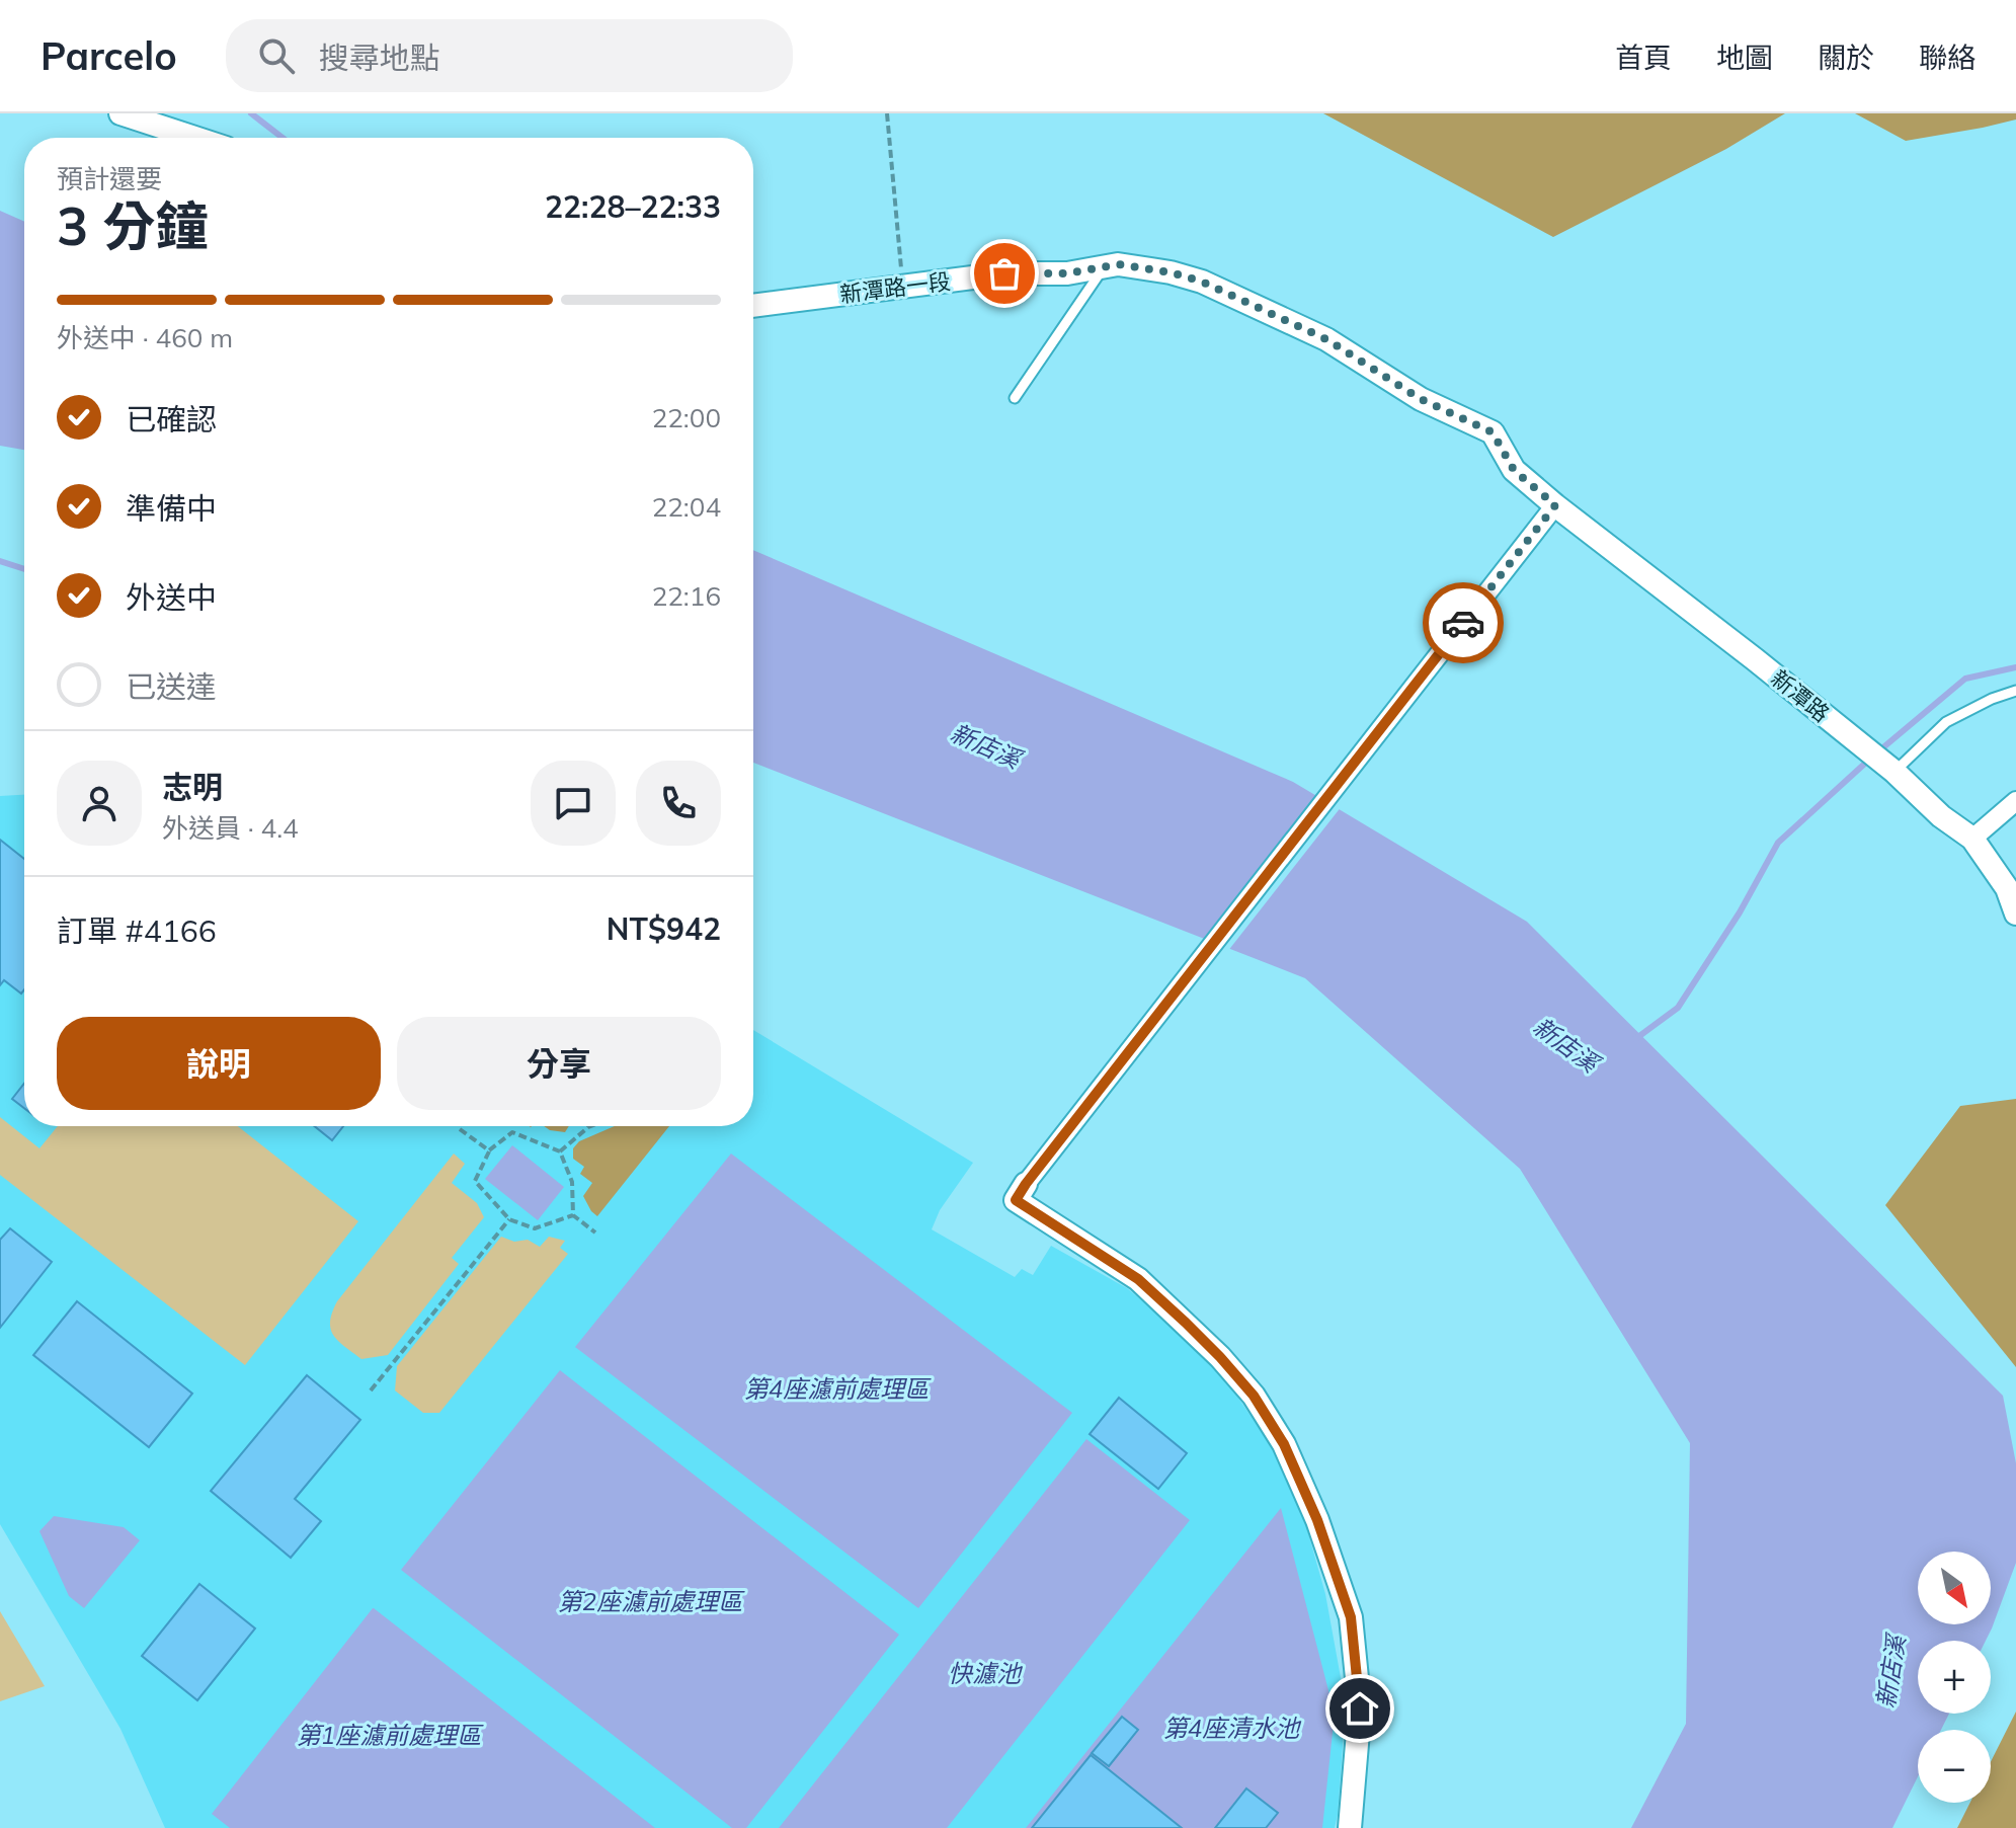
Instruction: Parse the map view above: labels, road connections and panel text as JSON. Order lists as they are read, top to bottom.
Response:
{
  "streets": {
    "street": ["新潭路一段", "新潭路"]
  },
  "crossings": [
    ["新潭路一段", "新潭路"]
  ],
  "water": [
    "新店溪",
    "第4座濾前處理區",
    "第2座濾前處理區",
    "快濾池",
    "第4座清水池",
    "第1座濾前處理區"
  ],
  "north": "bottom right",
  "page": {
    "header": "Parcelo",
    "search": "搜尋地點",
    "nav": [
      "首頁",
      "地圖",
      "關於",
      "聯絡"
    ],
    "heading": ["3 分鐘", "預計還要", "22:28–22:33"],
    "panel": [
      "志明",
      "外送員 · 4.4",
      "訂單 #4166",
      "NT$942"
    ],
    "bar": "外送中 · 460 m",
    "list": [
      ["已確認", "22:00"],
      ["準備中", "22:04"],
      ["外送中", "22:16"],
      "已送達"
    ],
    "buttons": ["說明", "分享"],
    "map_buttons": ["+", "−"]
  }
}
